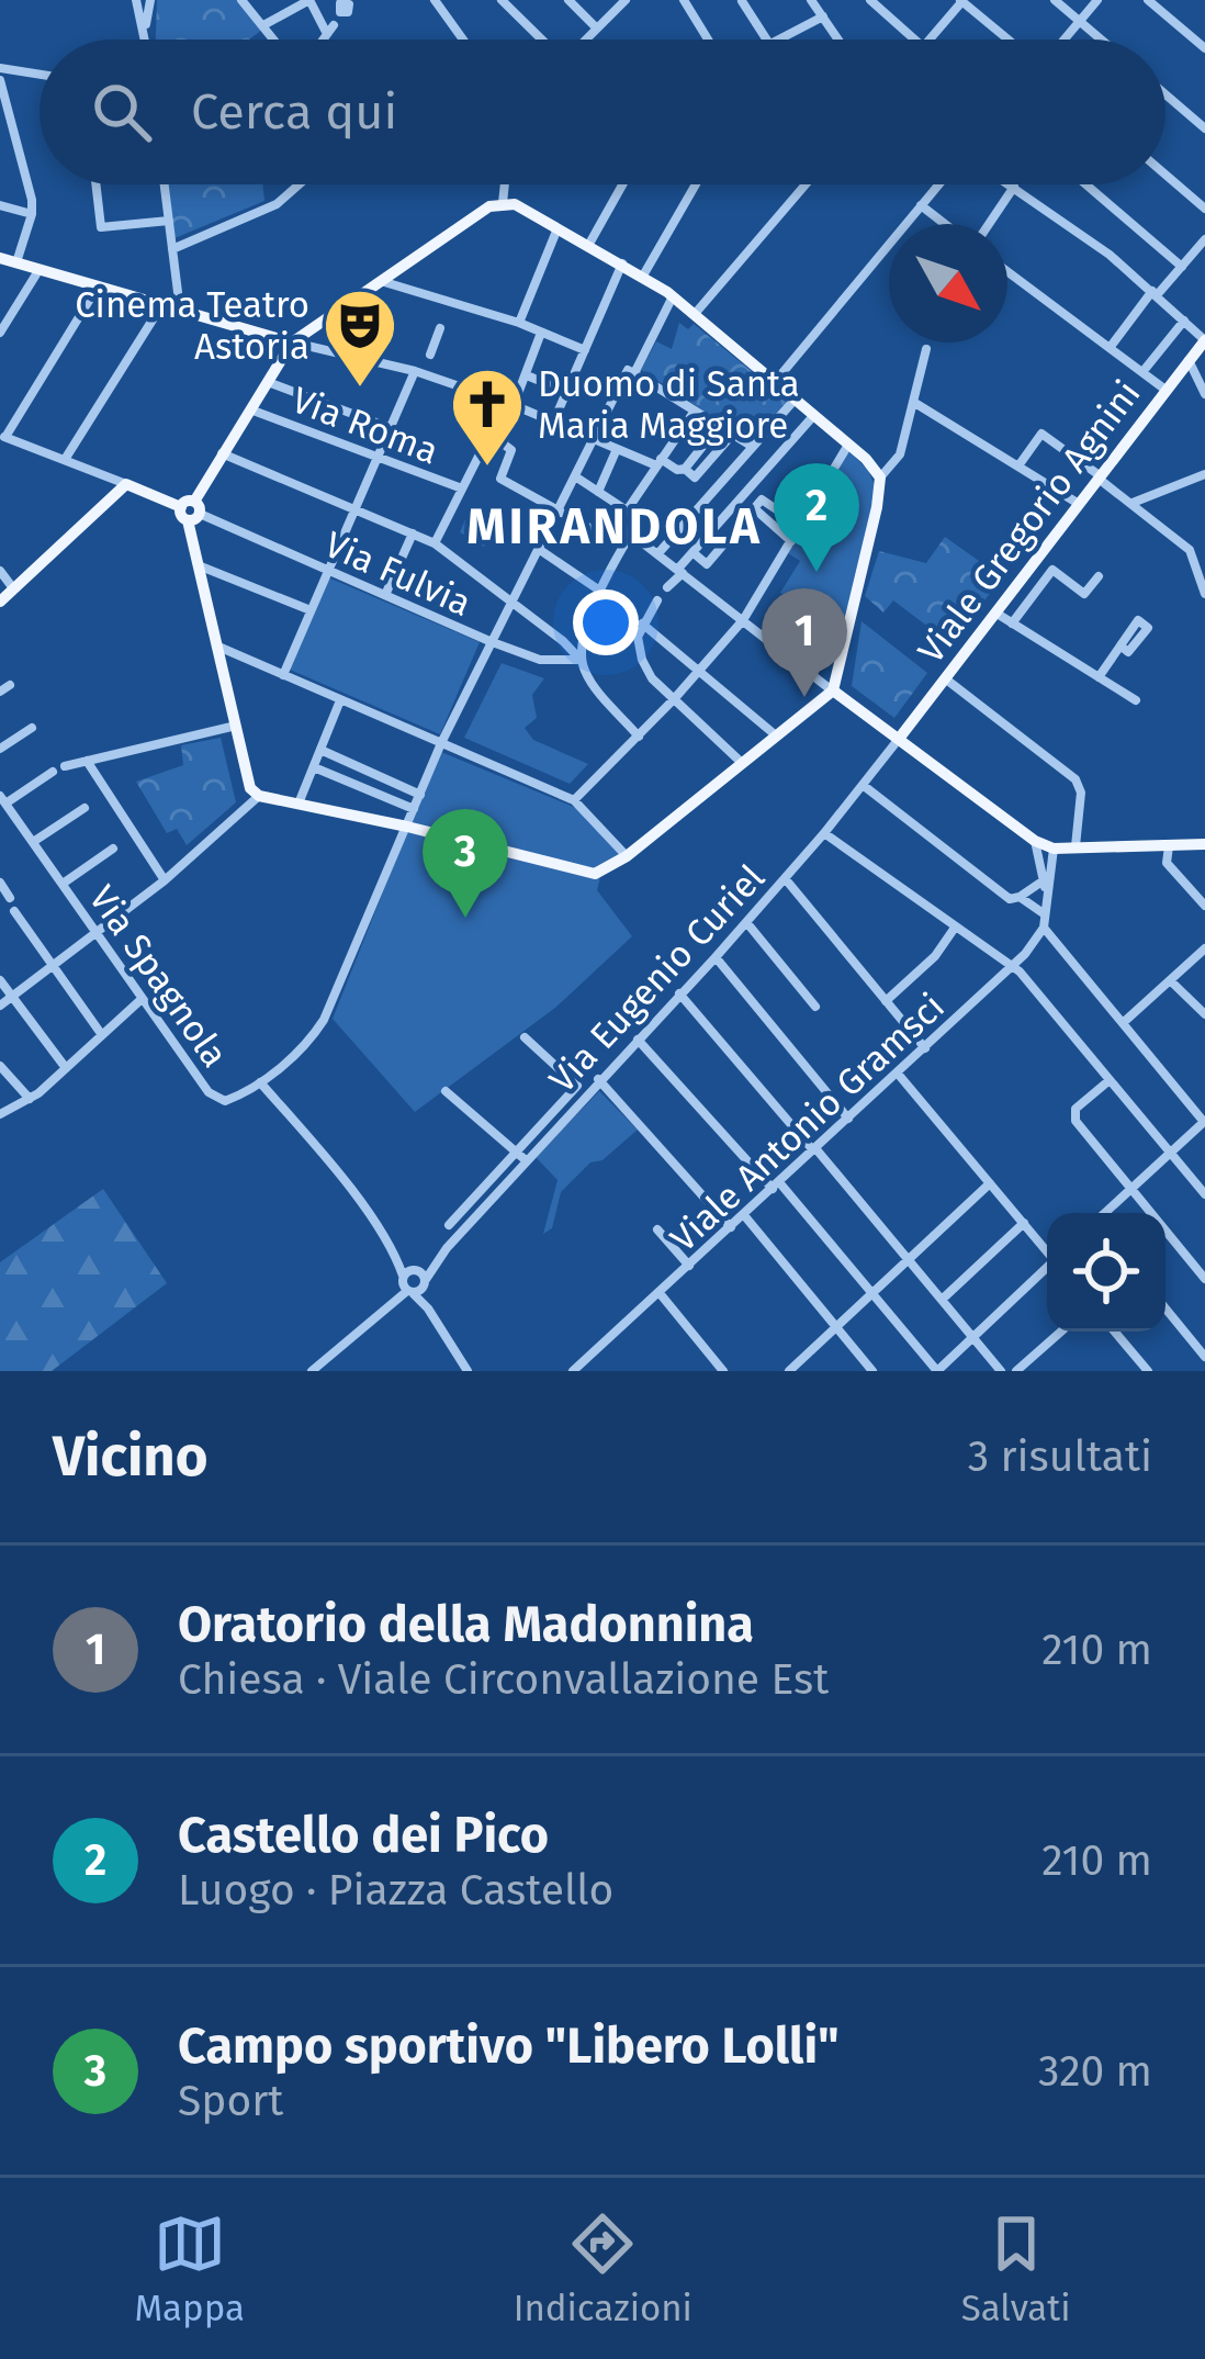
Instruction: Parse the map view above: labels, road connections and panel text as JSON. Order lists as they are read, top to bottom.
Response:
{
  "streets": {
    "main road": ["Viale Gregorio Agnini"],
    "street": [
      "Via Roma",
      "Via Fulvia",
      "Via Spagnola",
      "Via Eugenio Curiel",
      "Viale Antonio Gramsci"
    ]
  },
  "crossings": [
    ["Viale Gregorio Agnini", "Via Eugenio Curiel"],
    ["Via Spagnola", "Via Eugenio Curiel"]
  ],
  "districts": ["MIRANDOLA"],
  "places": {
    "theatre": ["Cinema Teatro Astoria"],
    "church": ["Duomo di Santa Maria Maggiore"]
  },
  "north": "bottom right",
  "page": {
    "search": "Cerca qui",
    "pins": ["2", "1", "3"],
    "heading": ["Vicino", "3 risultati"],
    "list": [
      {
        "mark": "1",
        "name": "Oratorio della Madonnina",
        "note": "Chiesa · Viale Circonvallazione Est",
        "value": "210 m"
      },
      {
        "mark": "2",
        "name": "Castello dei Pico",
        "note": "Luogo · Piazza Castello",
        "value": "210 m"
      },
      {
        "mark": "3",
        "name": "Campo sportivo \"Libero Lolli\"",
        "note": "Sport",
        "value": "320 m"
      }
    ],
    "nav": ["Mappa", "Indicazioni", "Salvati"]
  }
}
